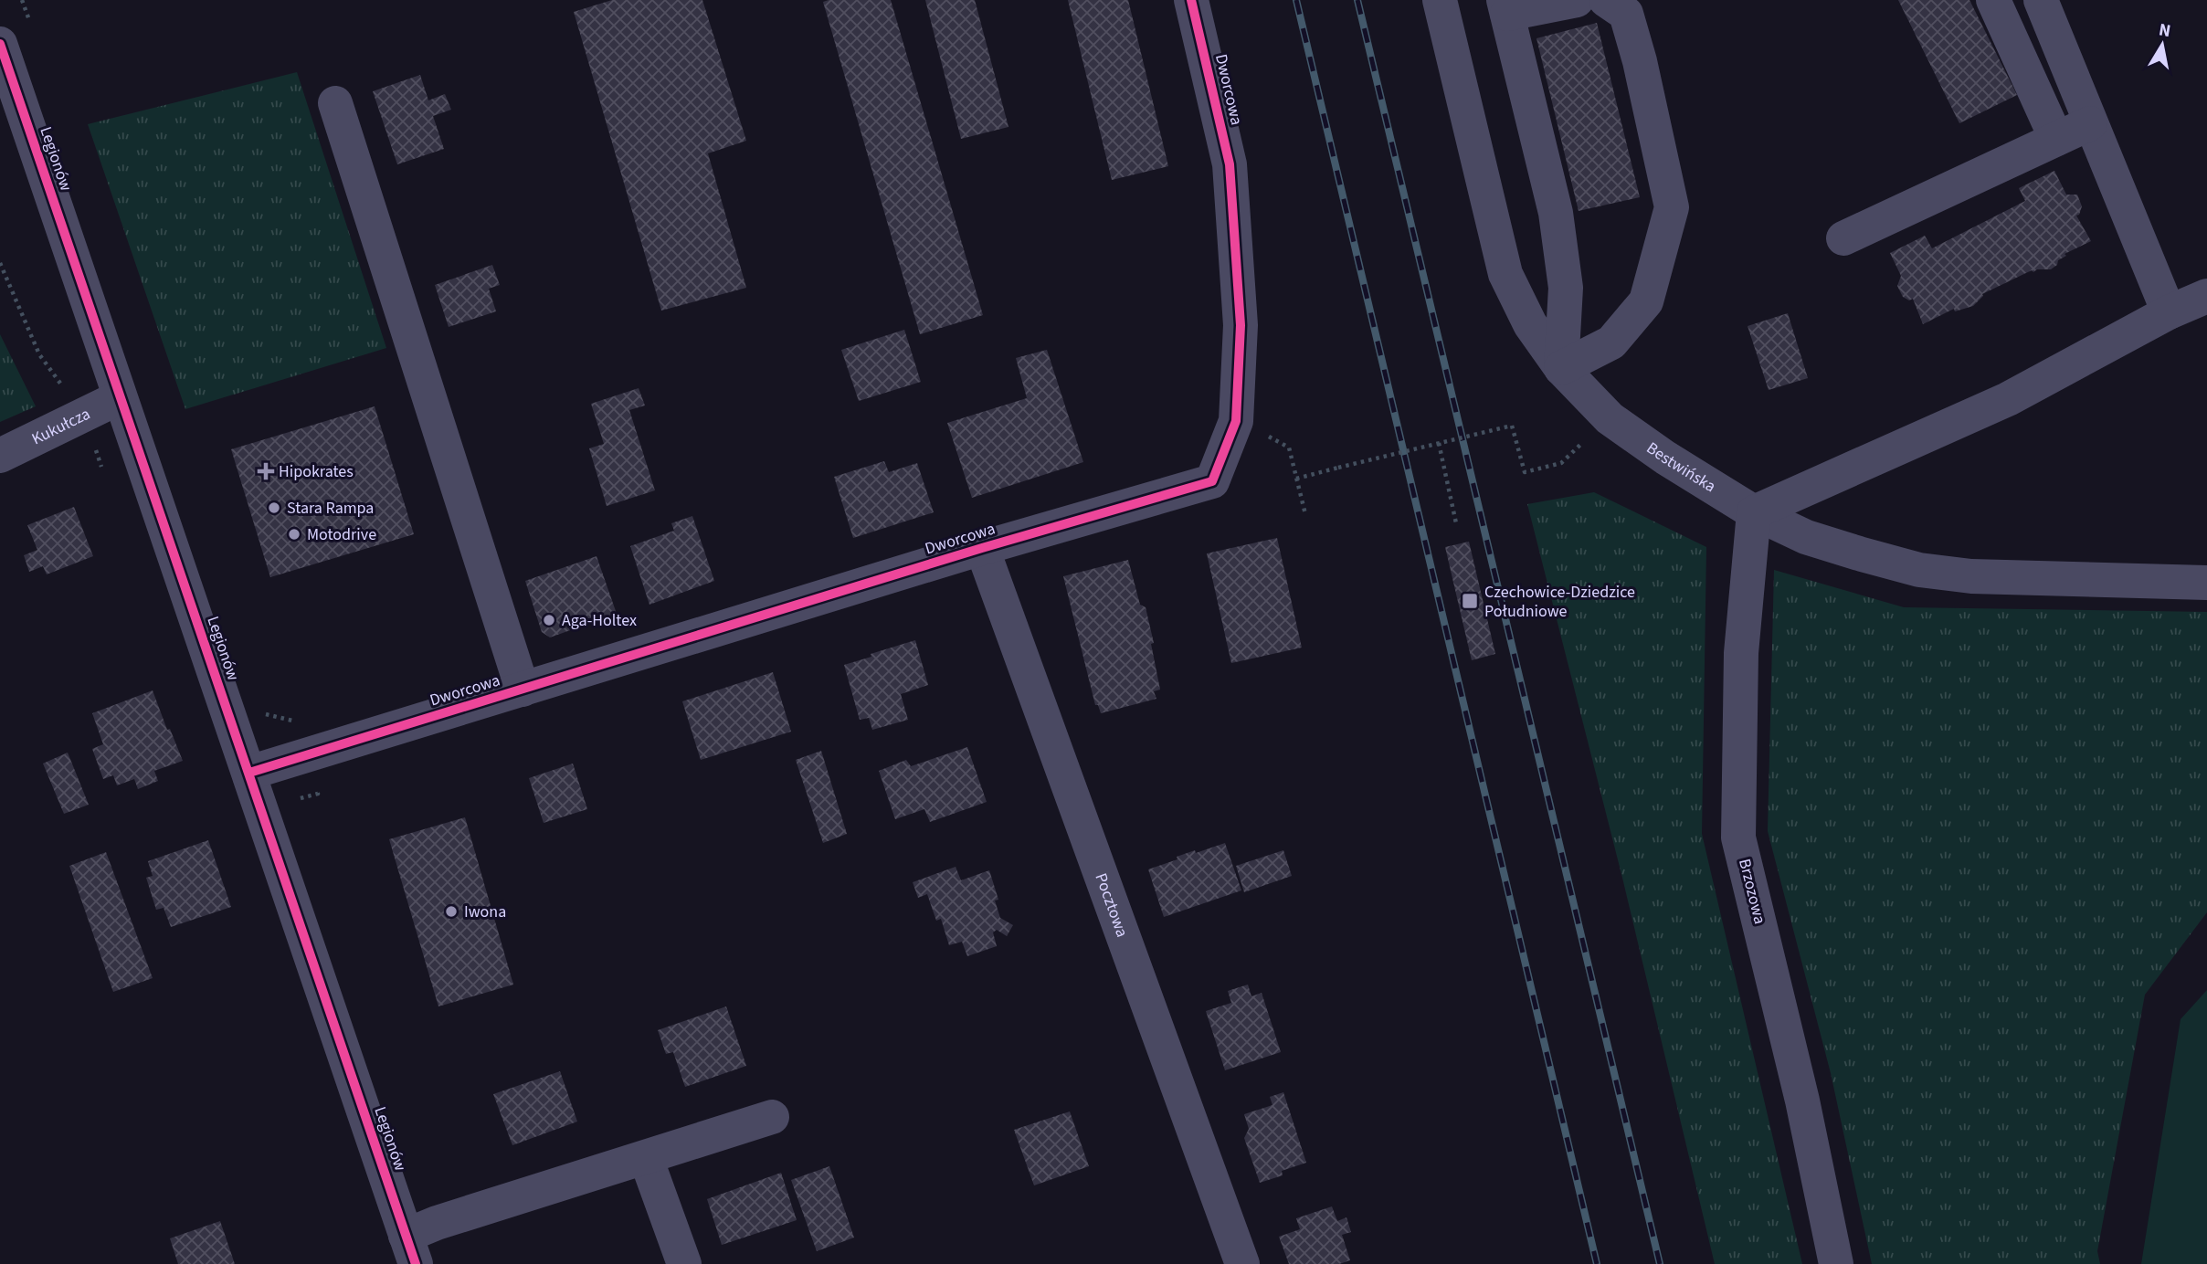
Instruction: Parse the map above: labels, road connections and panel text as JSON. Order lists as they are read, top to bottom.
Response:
{
  "streets": {
    "street": [
      "Dworcowa",
      "Legionów",
      "Kukułcza",
      "Bestwińska",
      "Brzozowa",
      "Pocztowa"
    ]
  },
  "crossings": [
    ["Dworcowa", "Legionów"],
    ["Dworcowa", "Pocztowa"],
    ["Legionów", "Kukułcza"],
    ["Bestwińska", "Brzozowa"]
  ],
  "places": {
    "health": ["Hipokrates"],
    "other": [
      "Stara Rampa",
      "Motodrive",
      "Aga-Holtex",
      "Iwona"
    ],
    "transit": ["Czechowice-Dziedzice Południowe"]
  },
  "north": "top"
}
